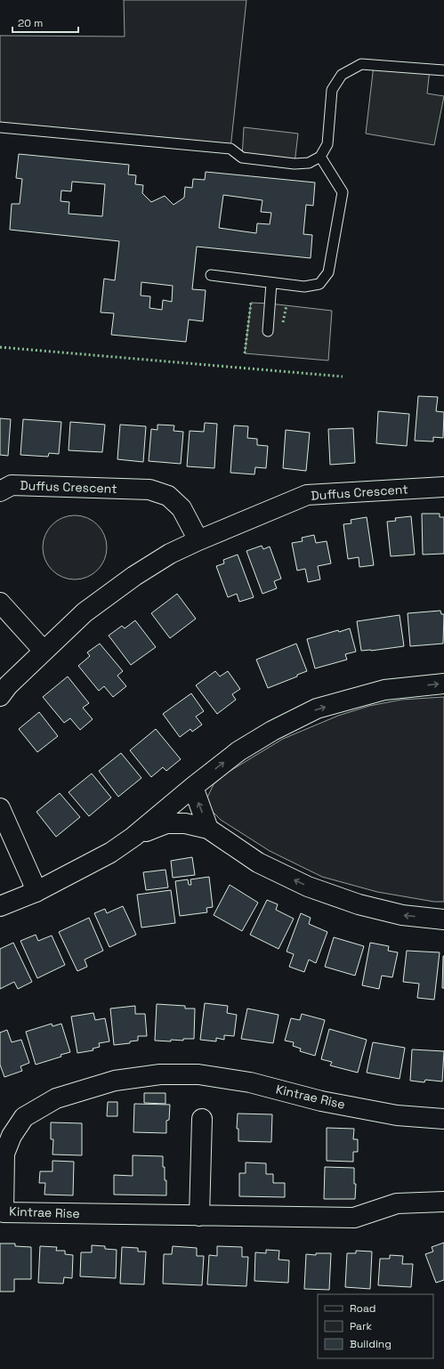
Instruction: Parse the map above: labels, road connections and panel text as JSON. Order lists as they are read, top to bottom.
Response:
{
  "streets": {
    "street": ["Duffus Crescent", "Kintrae Rise"]
  },
  "legend": ["Road", "Park", "Building"],
  "scale_bar": "20 m"
}
